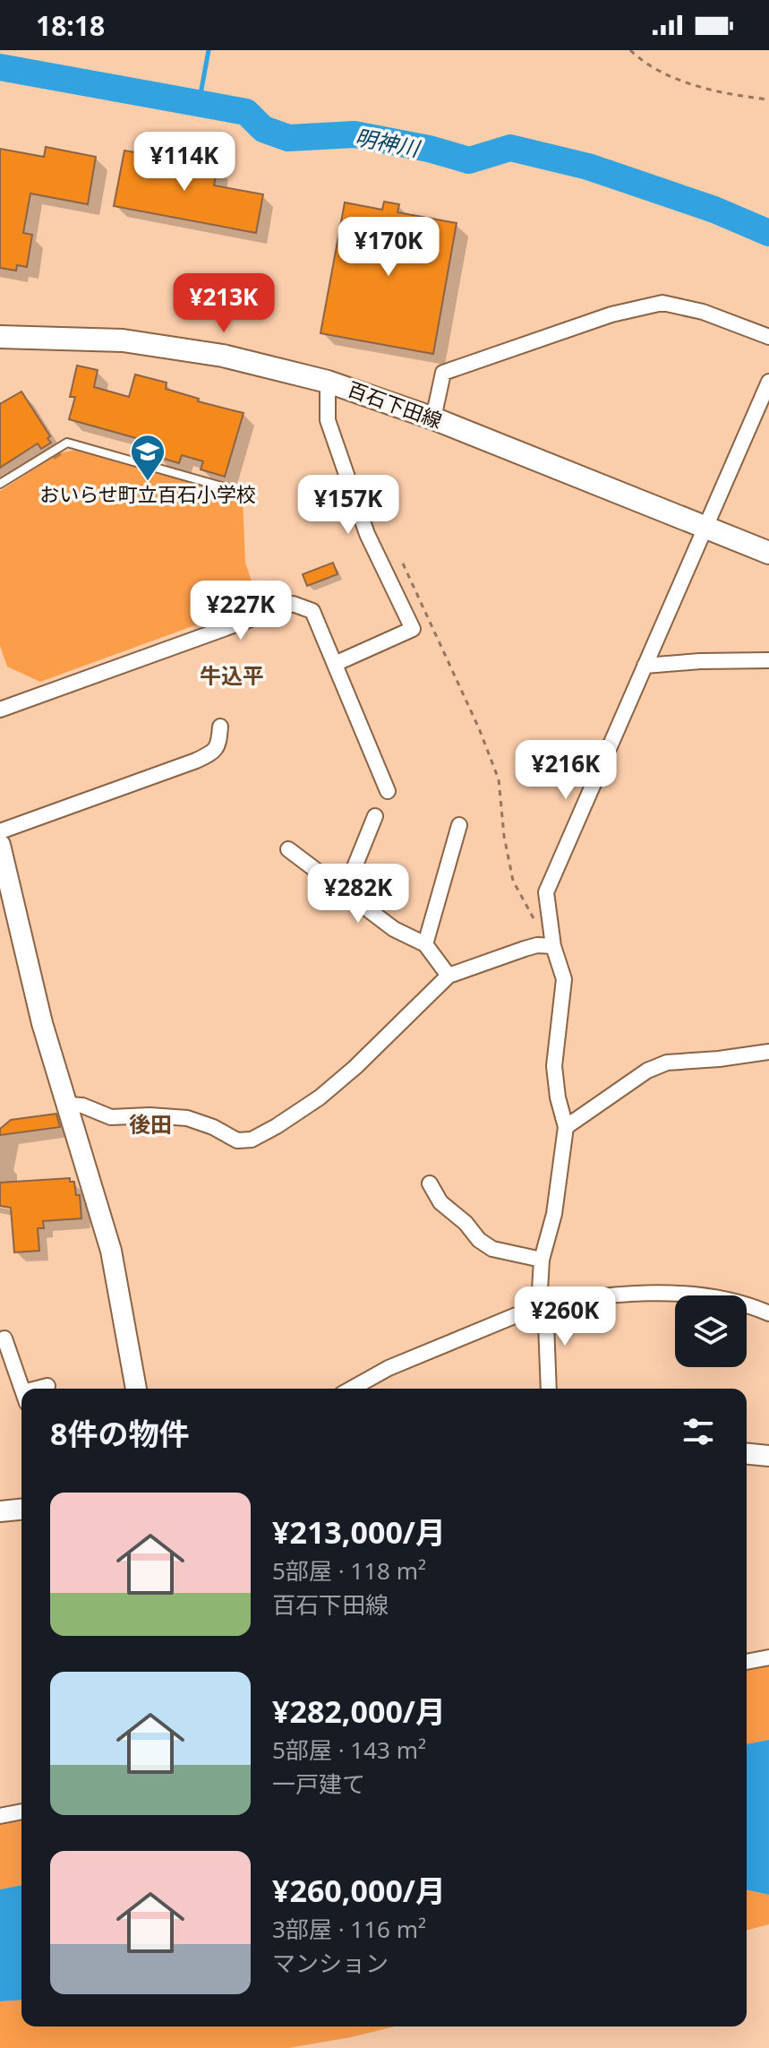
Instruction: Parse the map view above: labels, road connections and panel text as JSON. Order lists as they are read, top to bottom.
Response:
{
  "streets": {
    "main road": ["百石下田線"]
  },
  "districts": ["牛込平", "後田"],
  "water": ["明神川"],
  "places": {
    "school or university": ["おいらせ町立百石小学校"]
  },
  "page": {
    "status": "18:18",
    "price": [
      "¥114K",
      "¥170K",
      "¥213K",
      "¥157K",
      "¥227K",
      "¥216K",
      "¥282K",
      "¥260K"
    ],
    "heading": "8件の物件",
    "list": [
      {
        "name": "¥213,000/月",
        "note": "5部屋 · 118 m² · 百石下田線"
      },
      {
        "name": "¥282,000/月",
        "note": "5部屋 · 143 m² · 一戸建て"
      },
      {
        "name": "¥260,000/月",
        "note": "3部屋 · 116 m² · マンション"
      }
    ]
  }
}
